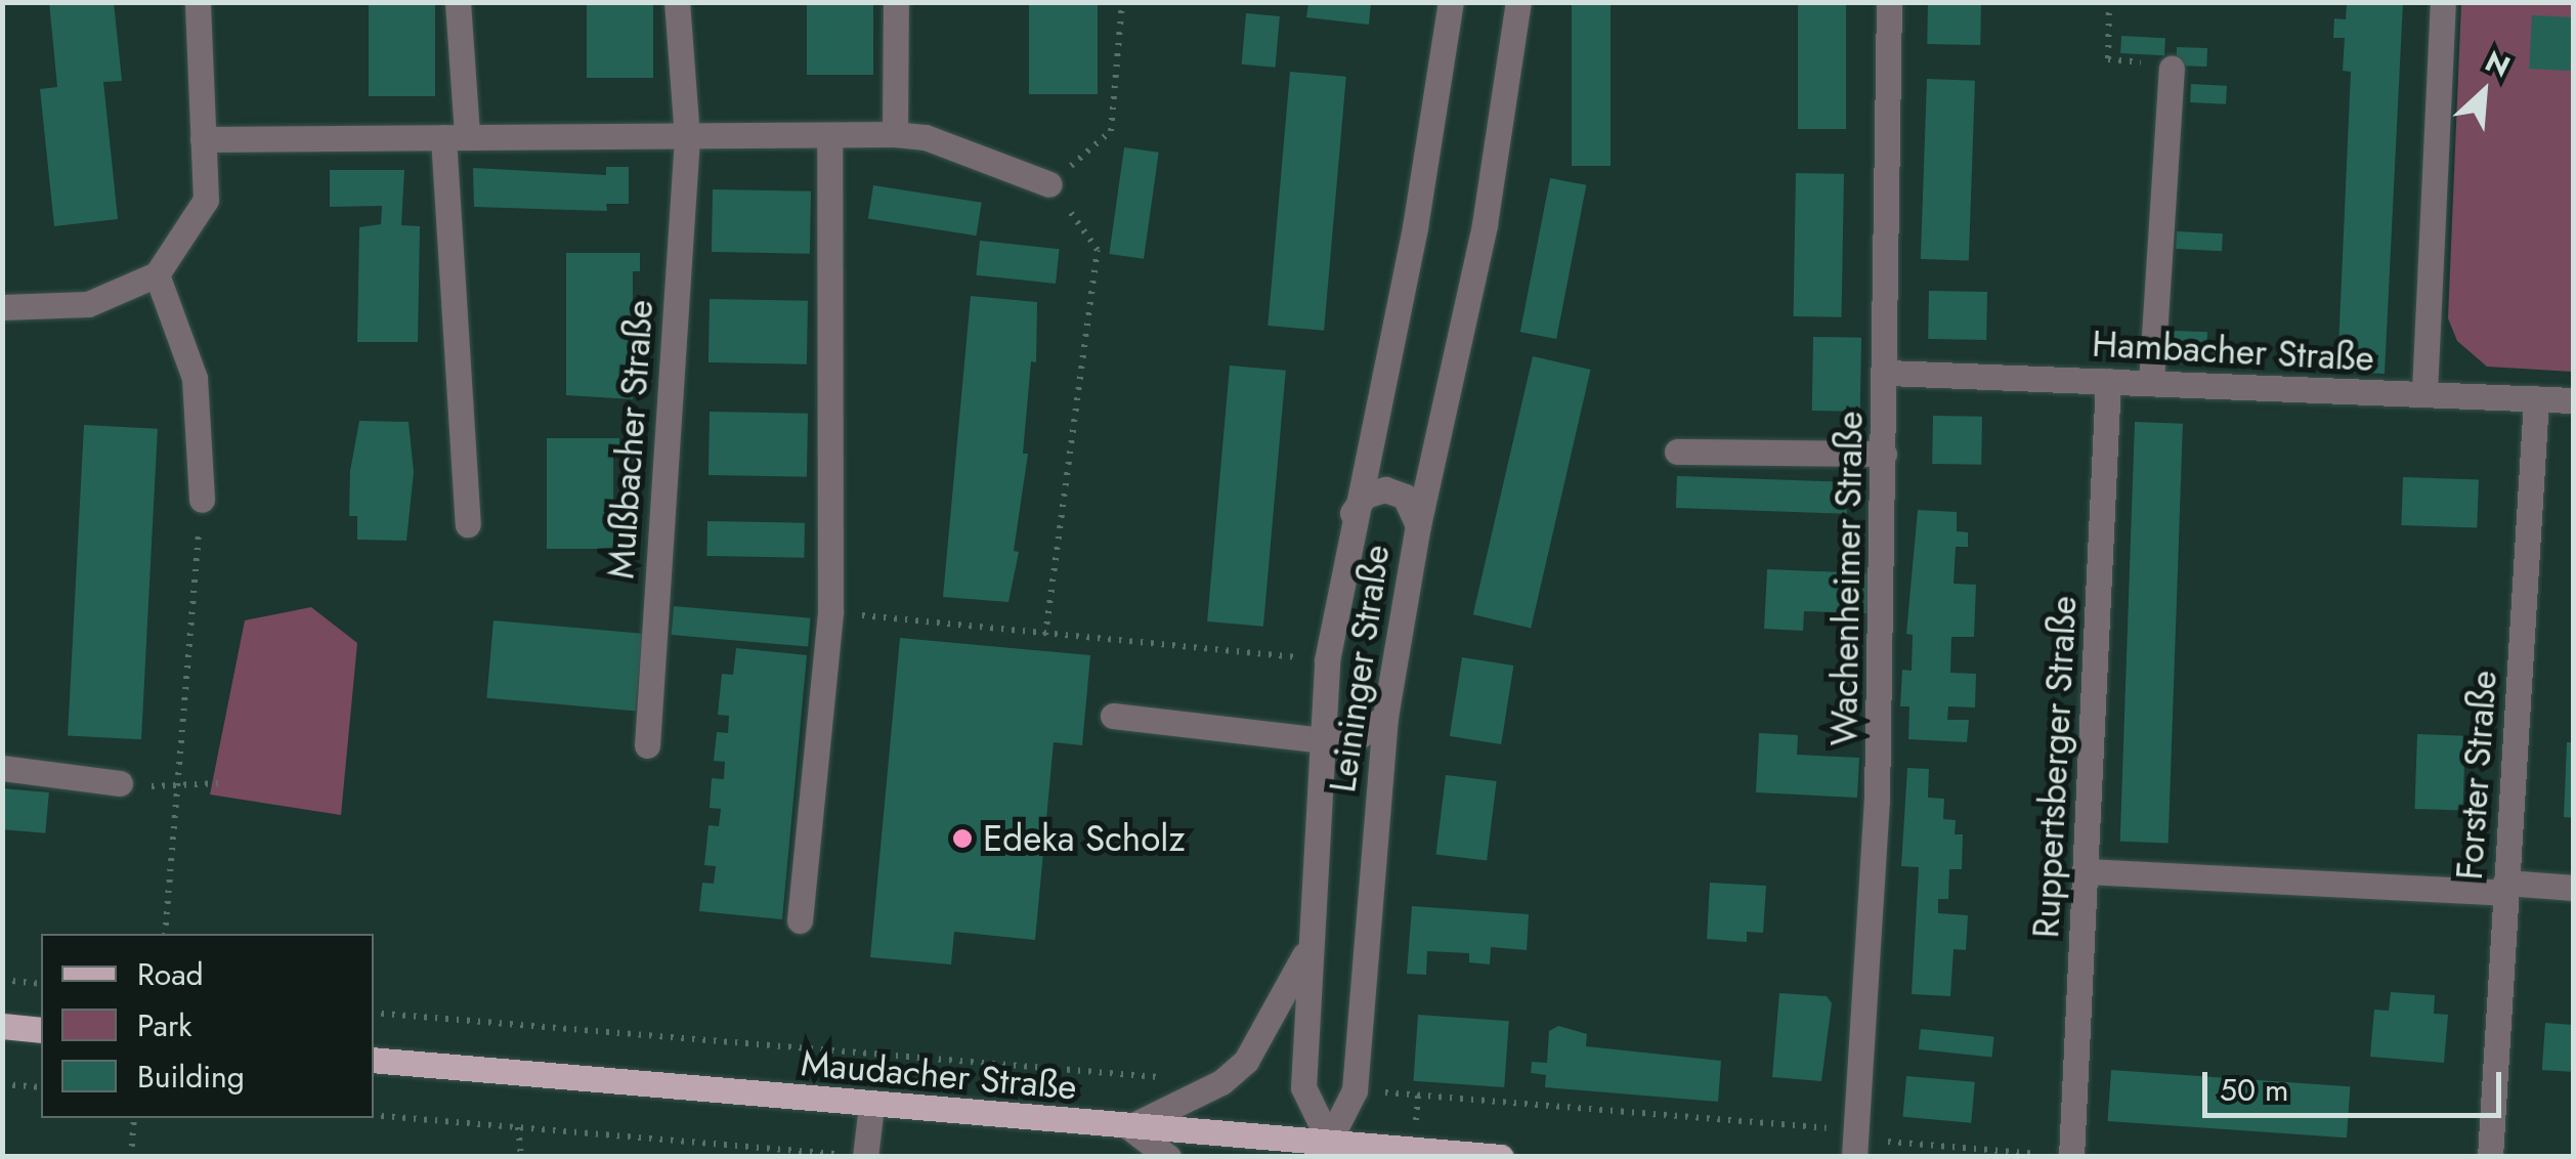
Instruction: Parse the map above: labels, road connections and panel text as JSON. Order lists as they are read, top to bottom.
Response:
{
  "streets": {
    "main road": ["Maudacher Straße"],
    "street": [
      "Hambacher Straße",
      "Mußbacher Straße",
      "Wachenheimer Straße",
      "Leininger Straße",
      "Ruppertsberger Straße",
      "Forster Straße"
    ]
  },
  "crossings": [
    ["Hambacher Straße", "Wachenheimer Straße"],
    ["Hambacher Straße", "Ruppertsberger Straße"],
    ["Hambacher Straße", "Forster Straße"],
    ["Leininger Straße", "Maudacher Straße"]
  ],
  "places": ["Edeka Scholz"],
  "legend": ["Road", "Park", "Building"],
  "scale_bar": "50 m",
  "north": "top right"
}
